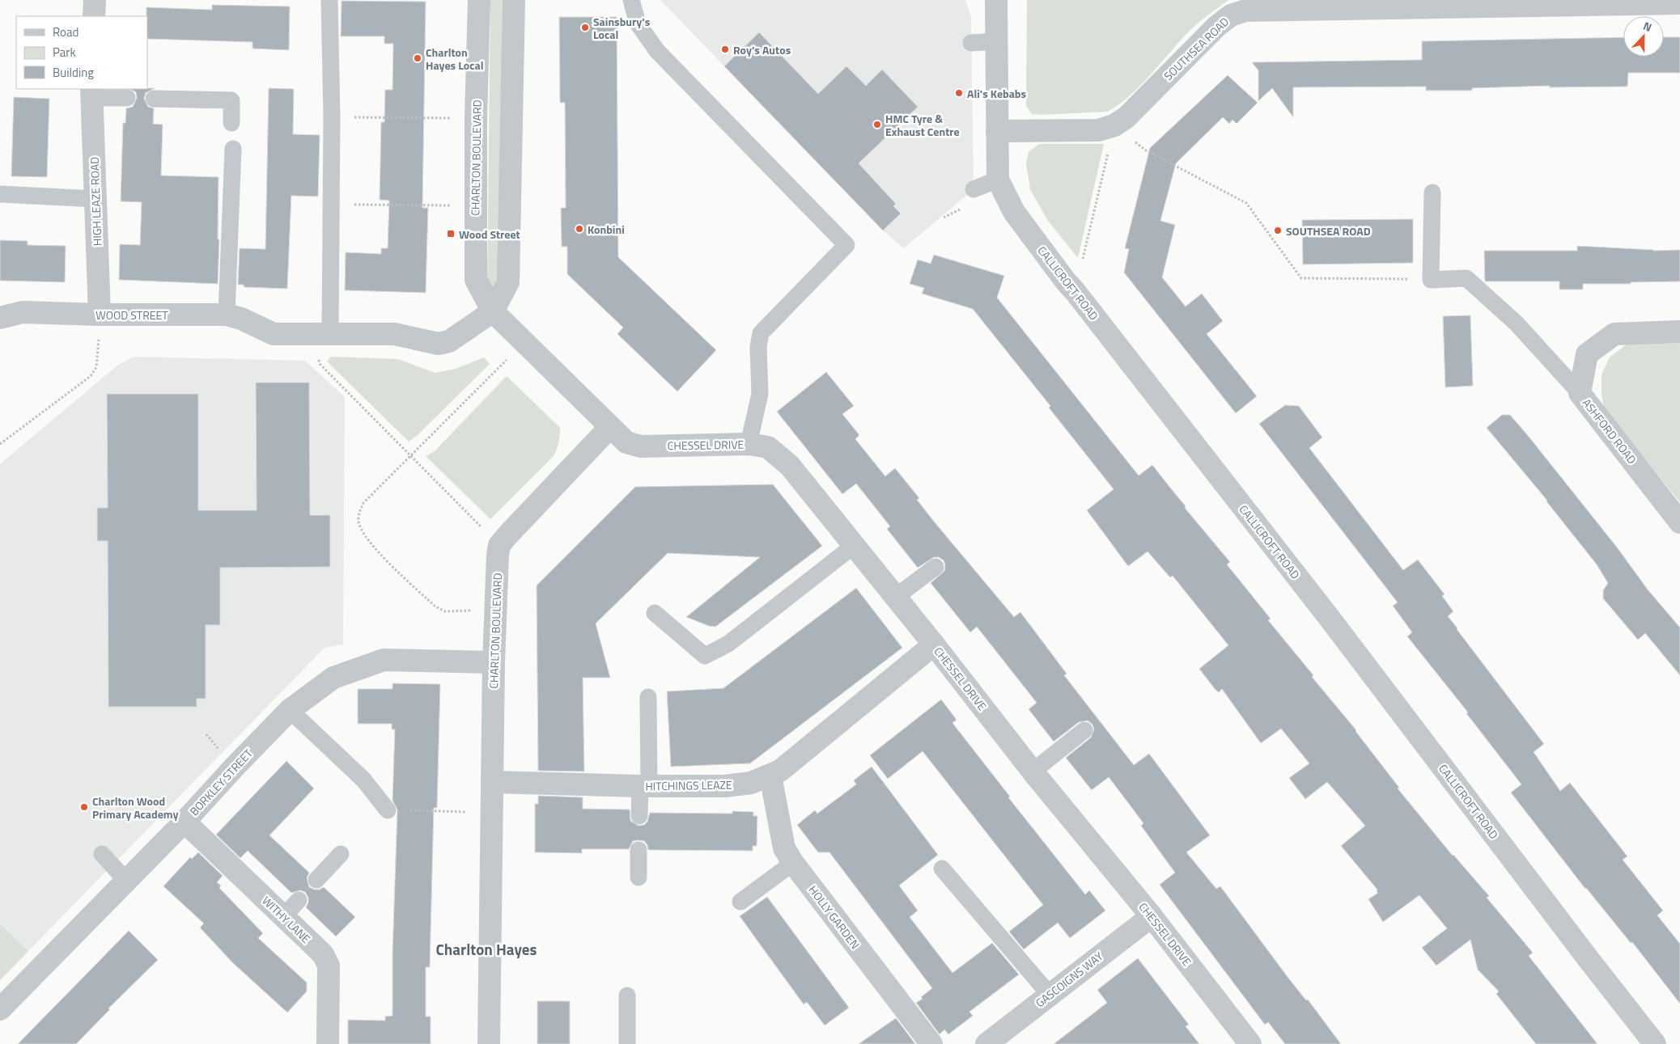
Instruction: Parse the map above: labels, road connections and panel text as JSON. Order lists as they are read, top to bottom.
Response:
{
  "streets": {
    "street": [
      "SOUTHSEA ROAD",
      "CHARLTON BOULEVARD",
      "HIGH LEAZE ROAD",
      "CALLICROFT ROAD",
      "WOOD STREET",
      "ASHFORD ROAD",
      "CHESSEL DRIVE",
      "BORKLEY STREET",
      "HITCHINGS LEAZE",
      "HOLLY GARDEN",
      "WITHY LANE",
      "GASCOIGNS WAY"
    ]
  },
  "crossings": [
    ["SOUTHSEA ROAD", "CALLICROFT ROAD"],
    ["CHARLTON BOULEVARD", "WOOD STREET"],
    ["CHARLTON BOULEVARD", "CHESSEL DRIVE"],
    ["CHARLTON BOULEVARD", "BORKLEY STREET"],
    ["CHARLTON BOULEVARD", "HITCHINGS LEAZE"],
    ["HIGH LEAZE ROAD", "WOOD STREET"],
    ["CHESSEL DRIVE", "HITCHINGS LEAZE"],
    ["CHESSEL DRIVE", "GASCOIGNS WAY"],
    ["BORKLEY STREET", "WITHY LANE"],
    ["HITCHINGS LEAZE", "HOLLY GARDEN"]
  ],
  "districts": ["Charlton Hayes"],
  "places": {
    "other": [
      "Sainsbury's Local",
      "Roy's Autos",
      "Charlton Hayes Local",
      "Ali's Kebabs",
      "HMC Tyre & Exhaust Centre",
      "Konbini",
      "SOUTHSEA ROAD",
      "Charlton Wood Primary Academy"
    ],
    "transit": ["Wood Street"]
  },
  "legend": ["Road", "Park", "Building"],
  "north": "top"
}
